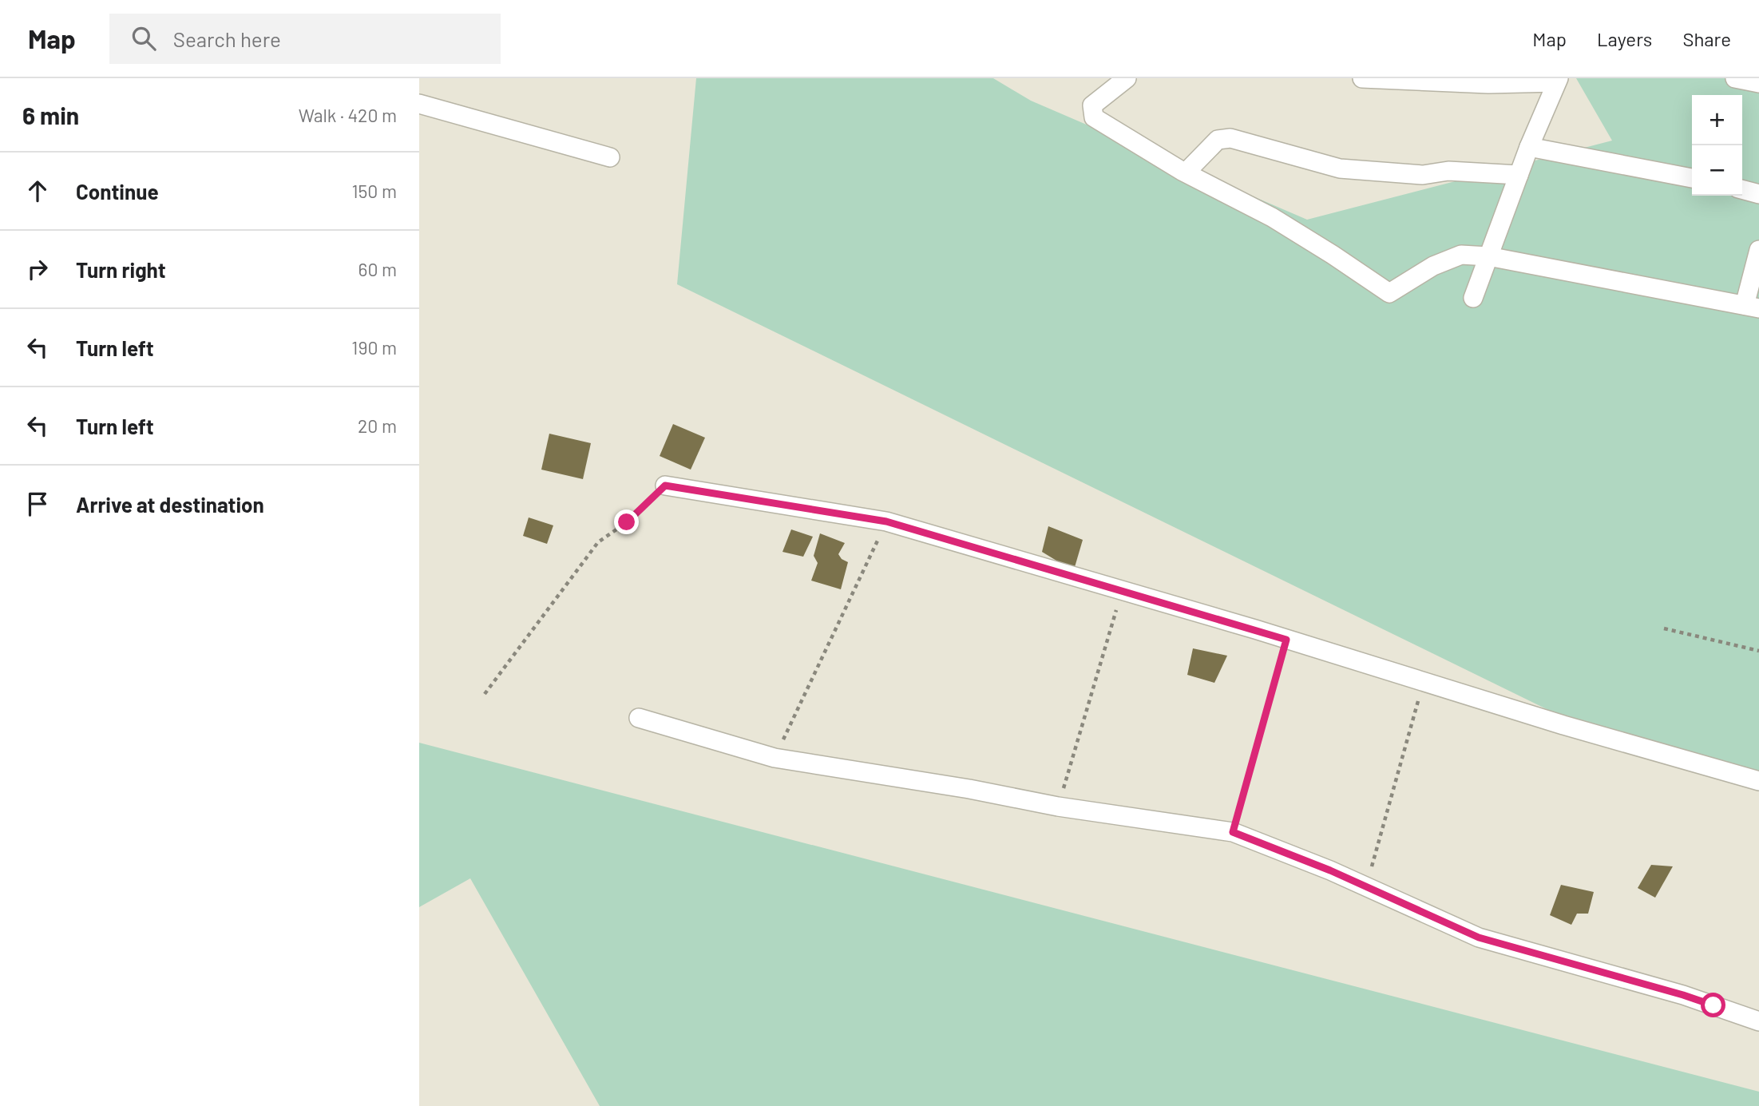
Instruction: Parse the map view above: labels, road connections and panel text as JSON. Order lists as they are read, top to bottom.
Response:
{
  "page": {
    "header": "Map",
    "search": "Search here",
    "nav": ["Map", "Layers", "Share"],
    "heading": ["6 min", "Walk · 420 m"],
    "map_buttons": ["+", "−"],
    "list": [
      ["Continue", "150 m"],
      ["Turn right", "60 m"],
      ["Turn left", "190 m"],
      ["Turn left", "20 m"],
      "Arrive at destination"
    ]
  }
}
